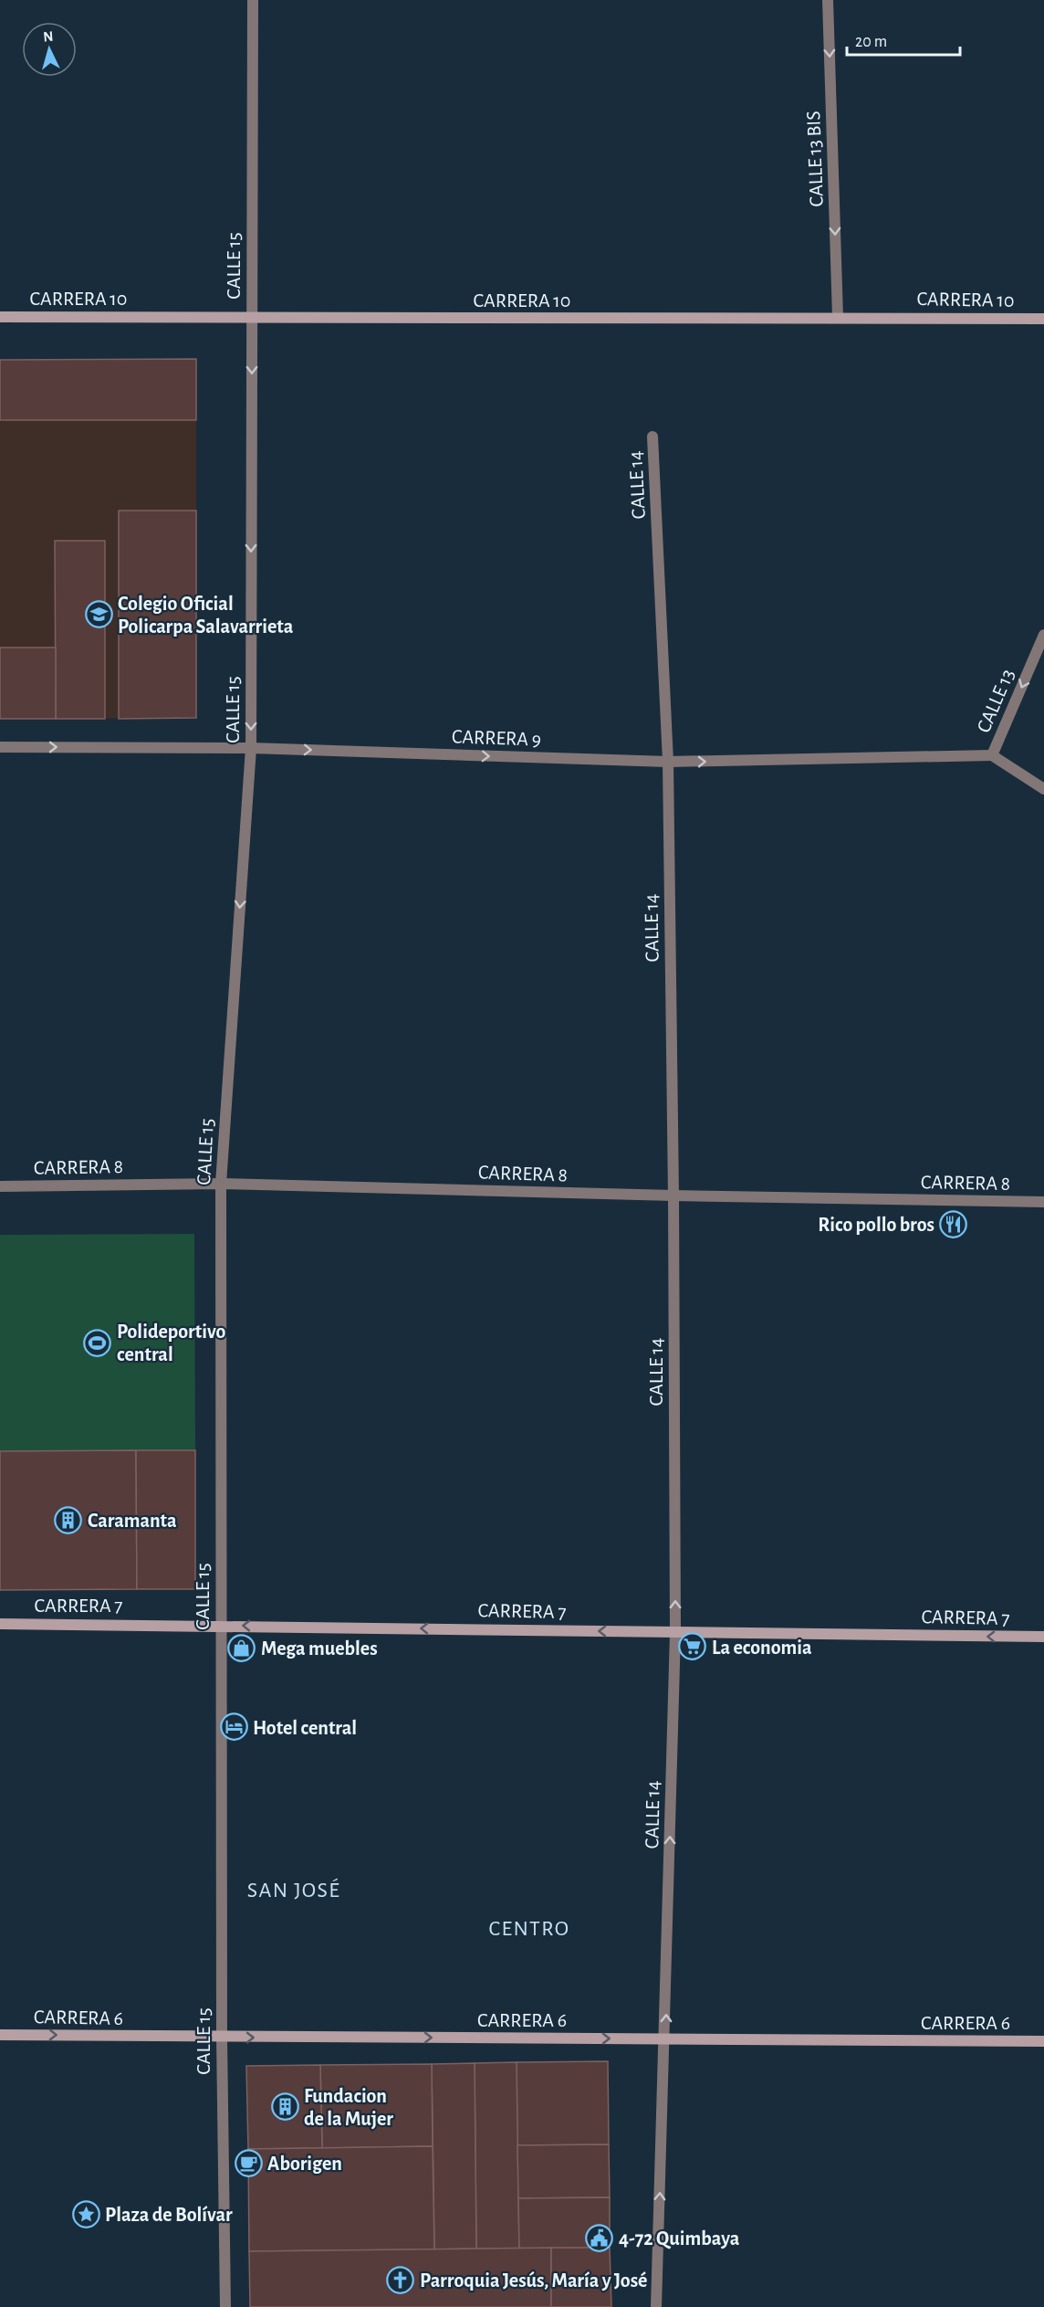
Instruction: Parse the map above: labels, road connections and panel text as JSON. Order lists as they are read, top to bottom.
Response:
{
  "streets": {
    "main road": ["CARRERA 10", "CARRERA 7", "CARRERA 6"],
    "street": [
      "CALLE 13 BIS",
      "CALLE 15",
      "CALLE 14",
      "CALLE 13",
      "CARRERA 9",
      "CARRERA 8"
    ]
  },
  "crossings": [
    ["CALLE 13 BIS", "CARRERA 10"],
    ["CALLE 15", "CARRERA 10"],
    ["CALLE 15", "CARRERA 9"],
    ["CALLE 15", "CARRERA 8"],
    ["CALLE 15", "CARRERA 7"],
    ["CALLE 15", "CARRERA 6"],
    ["CALLE 14", "CARRERA 9"],
    ["CALLE 14", "CARRERA 8"],
    ["CALLE 14", "CARRERA 7"],
    ["CALLE 14", "CARRERA 6"],
    ["CALLE 13", "CARRERA 9"]
  ],
  "one_way": [
    "CALLE 13 BIS",
    "CALLE 15",
    "CALLE 14",
    "CALLE 13",
    "CARRERA 9",
    "CARRERA 7",
    "CARRERA 6"
  ],
  "districts": ["SAN JOSÉ", "CENTRO"],
  "places": {
    "school or university": ["Colegio Oficial Policarpa Salavarrieta"],
    "restaurant": ["Rico pollo bros"],
    "sports": ["Polideportivo central"],
    "building": ["Caramanta", "Fundacion de la Mujer"],
    "supermarket": ["La economia"],
    "shop": ["Mega muebles"],
    "hotel": ["Hotel central"],
    "cafe": ["Aborigen"],
    "place": ["Plaza de Bolívar"],
    "public building": ["4-72 Quimbaya"],
    "church": ["Parroquia Jesús, María y José"]
  },
  "scale_bar": "20 m",
  "north": "top"
}
